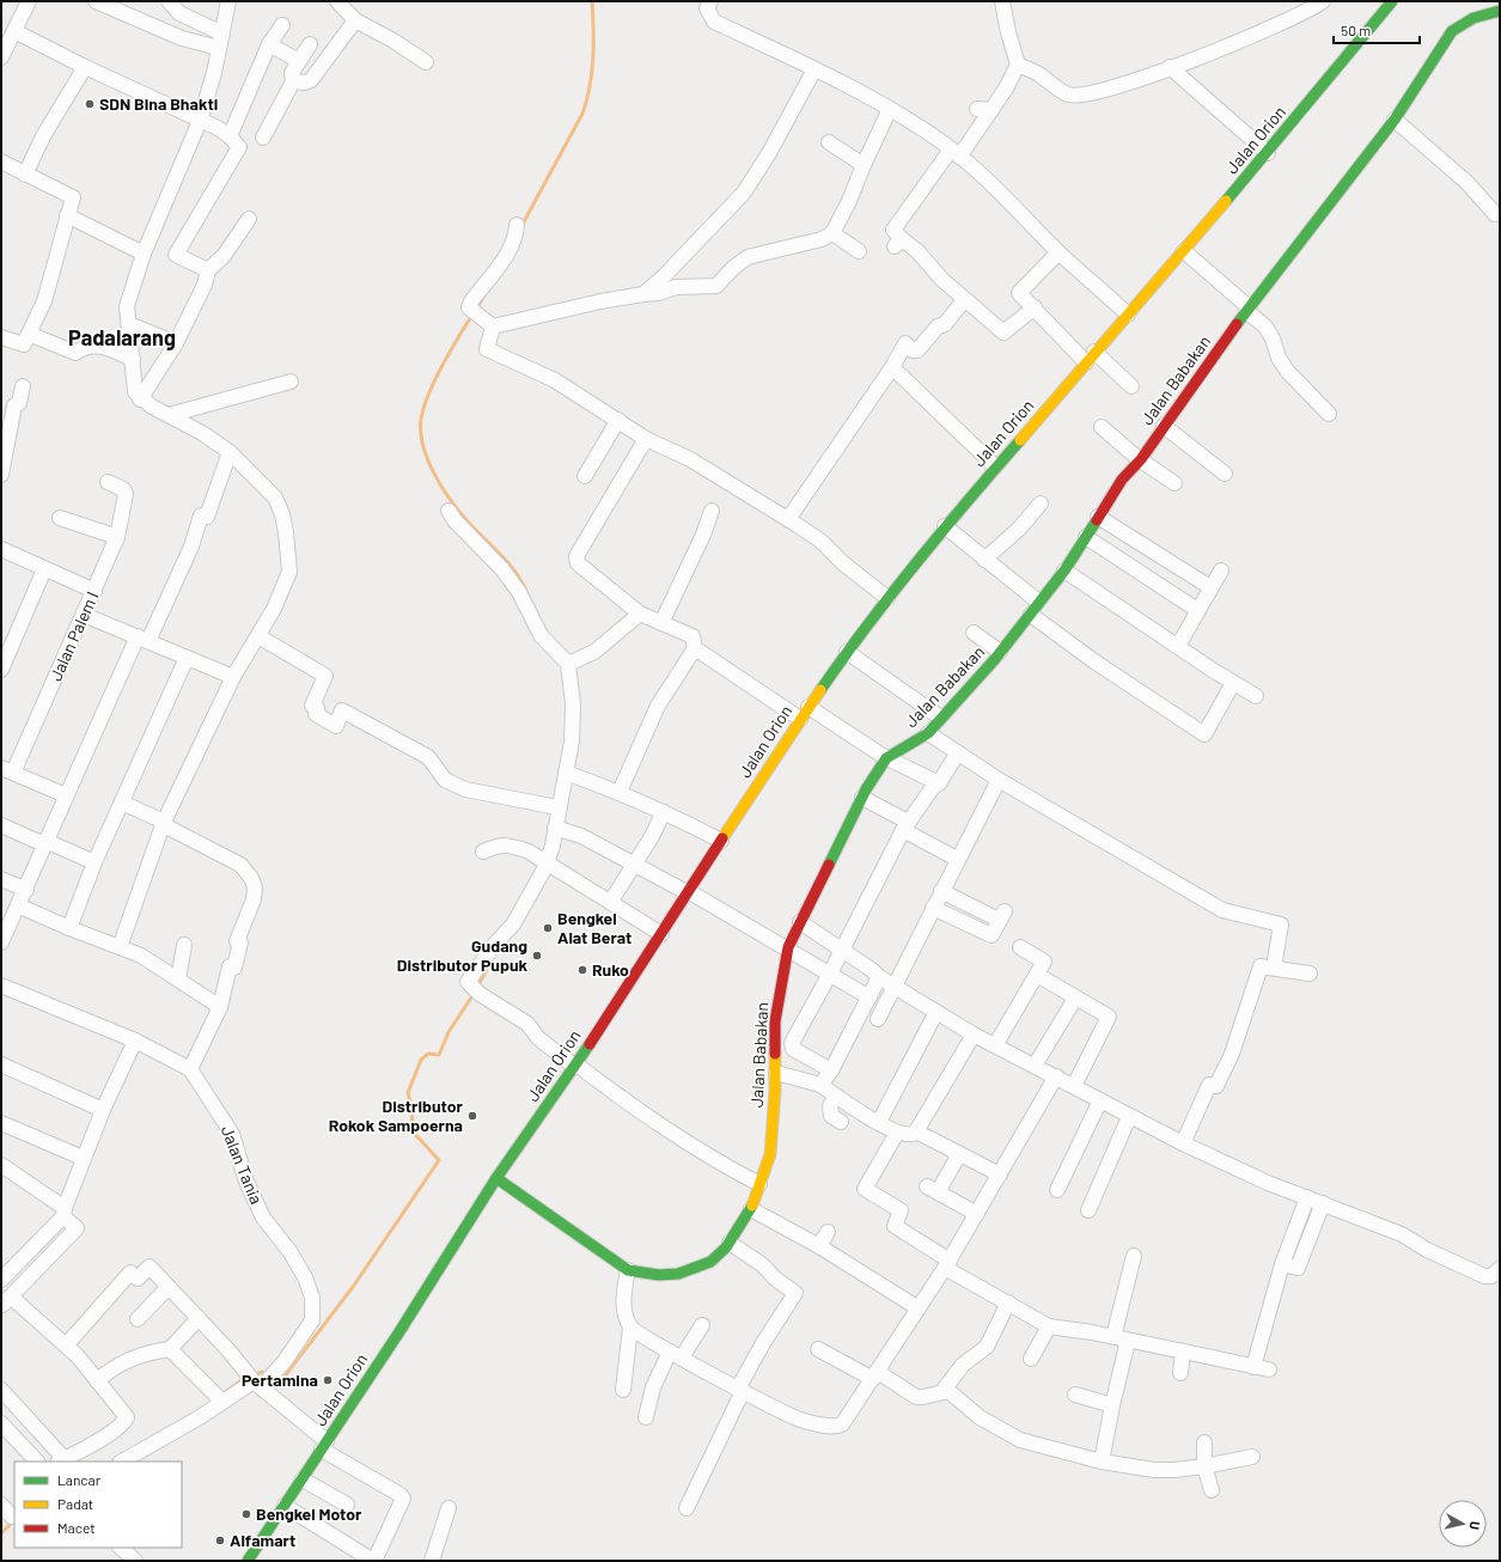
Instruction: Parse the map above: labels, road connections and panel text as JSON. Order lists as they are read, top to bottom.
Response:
{
  "streets": {
    "main road": ["Jalan Orion", "Jalan Babakan"],
    "street": ["Jalan Palem I", "Jalan Tania"]
  },
  "crossings": [
    ["Jalan Orion", "Jalan Babakan"]
  ],
  "districts": ["Padalarang"],
  "places": [
    "SDN Bina Bhakti",
    "Bengkel Alat Berat",
    "Gudang Distributor Pupuk",
    "Ruko",
    "Distributor Rokok Sampoerna",
    "Pertamina",
    "Bengkel Motor",
    "Alfamart"
  ],
  "legend": ["Lancar", "Padat", "Macet"],
  "scale_bar": "50 m",
  "north": "right"
}
